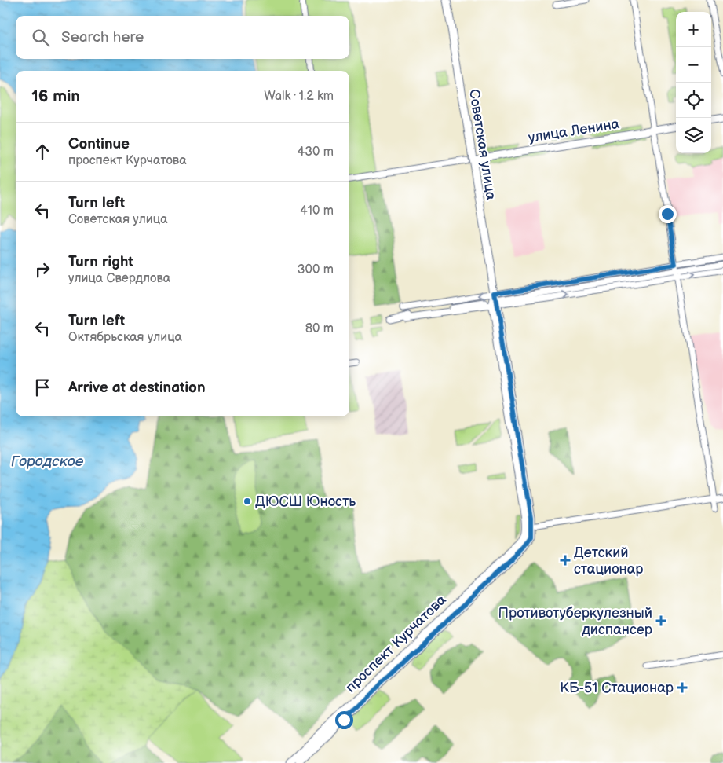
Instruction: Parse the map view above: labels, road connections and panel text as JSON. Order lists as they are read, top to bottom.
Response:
{
  "streets": {
    "main road": ["улица Ленина", "Советская улица", "проспект Курчатова"]
  },
  "crossings": [
    ["улица Ленина", "Советская улица"],
    ["Советская улица", "проспект Курчатова"]
  ],
  "water": ["Городское"],
  "places": {
    "other": ["ДЮСШ Юность"],
    "health": ["Детский стационар", "Противотуберкулезный диспансер", "КБ-51 Стационар"]
  },
  "page": {
    "map_buttons": ["+", "−"],
    "search": "Search here",
    "heading": ["16 min", "Walk · 1.2 km"],
    "list": [
      ["Continue", "проспект Курчатова", "430 m"],
      ["Turn left", "Советская улица", "410 m"],
      ["Turn right", "улица Свердлова", "300 m"],
      ["Turn left", "Октябрьская улица", "80 m"],
      "Arrive at destination"
    ]
  }
}
